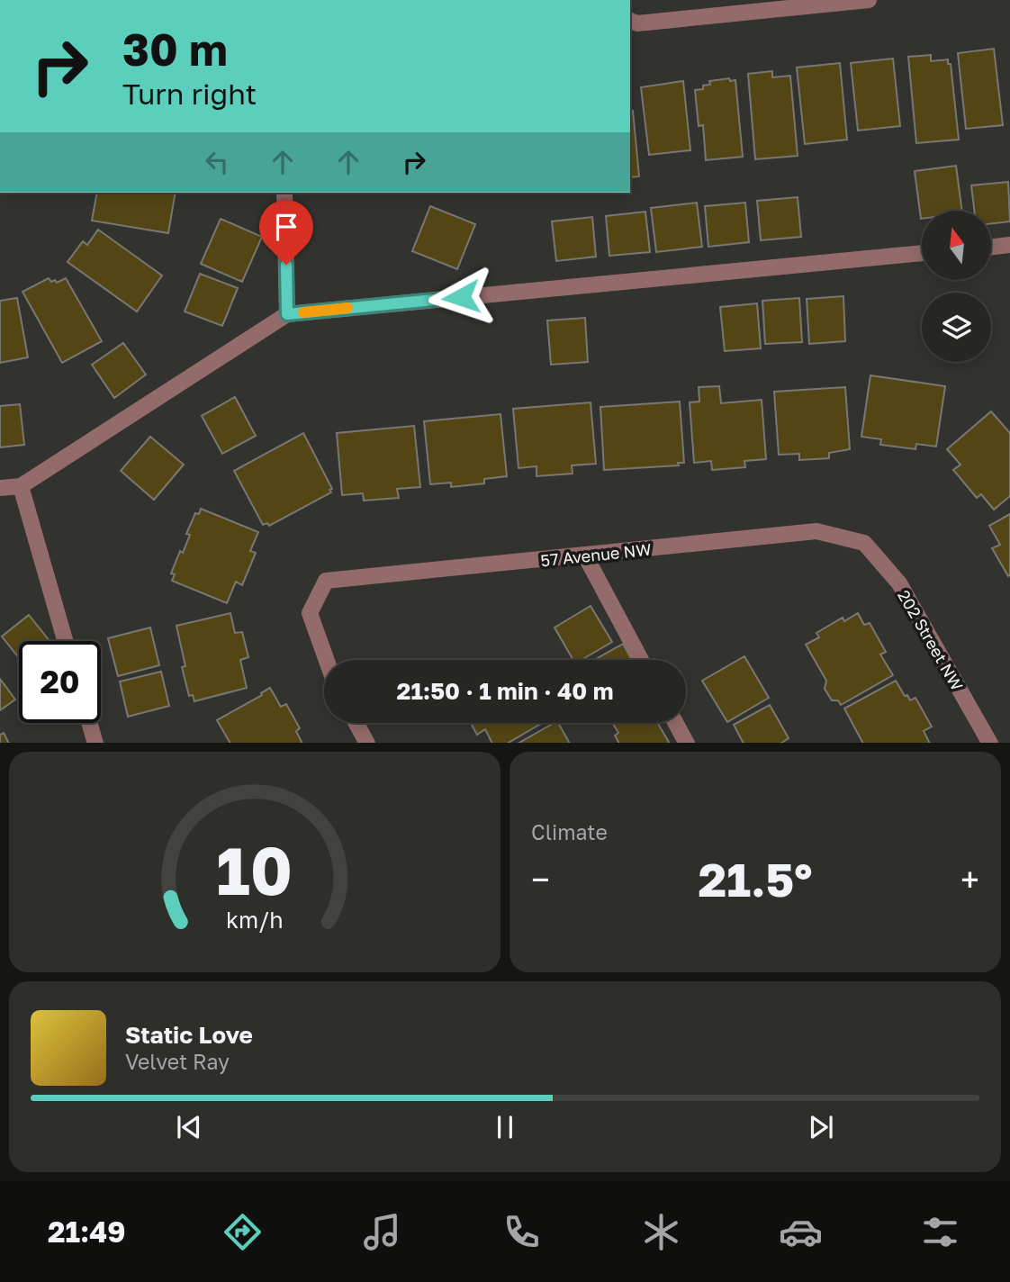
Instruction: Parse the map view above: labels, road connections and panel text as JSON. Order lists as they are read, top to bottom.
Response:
{
  "streets": {
    "street": ["57 Avenue NW", "202 Street NW"]
  },
  "crossings": [
    ["57 Avenue NW", "202 Street NW"]
  ],
  "north": "top",
  "page": {
    "turn": ["30 m", "Turn right"],
    "limit": "20",
    "trip": "21:50 · 1 min · 40 m",
    "tile": "Climate",
    "heat": ["−", "21.5°", "+"],
    "song": ["Static Love", "Velvet Ray"],
    "tabs": "21:49",
    "gauge": ["10", "km/h"]
  }
}
